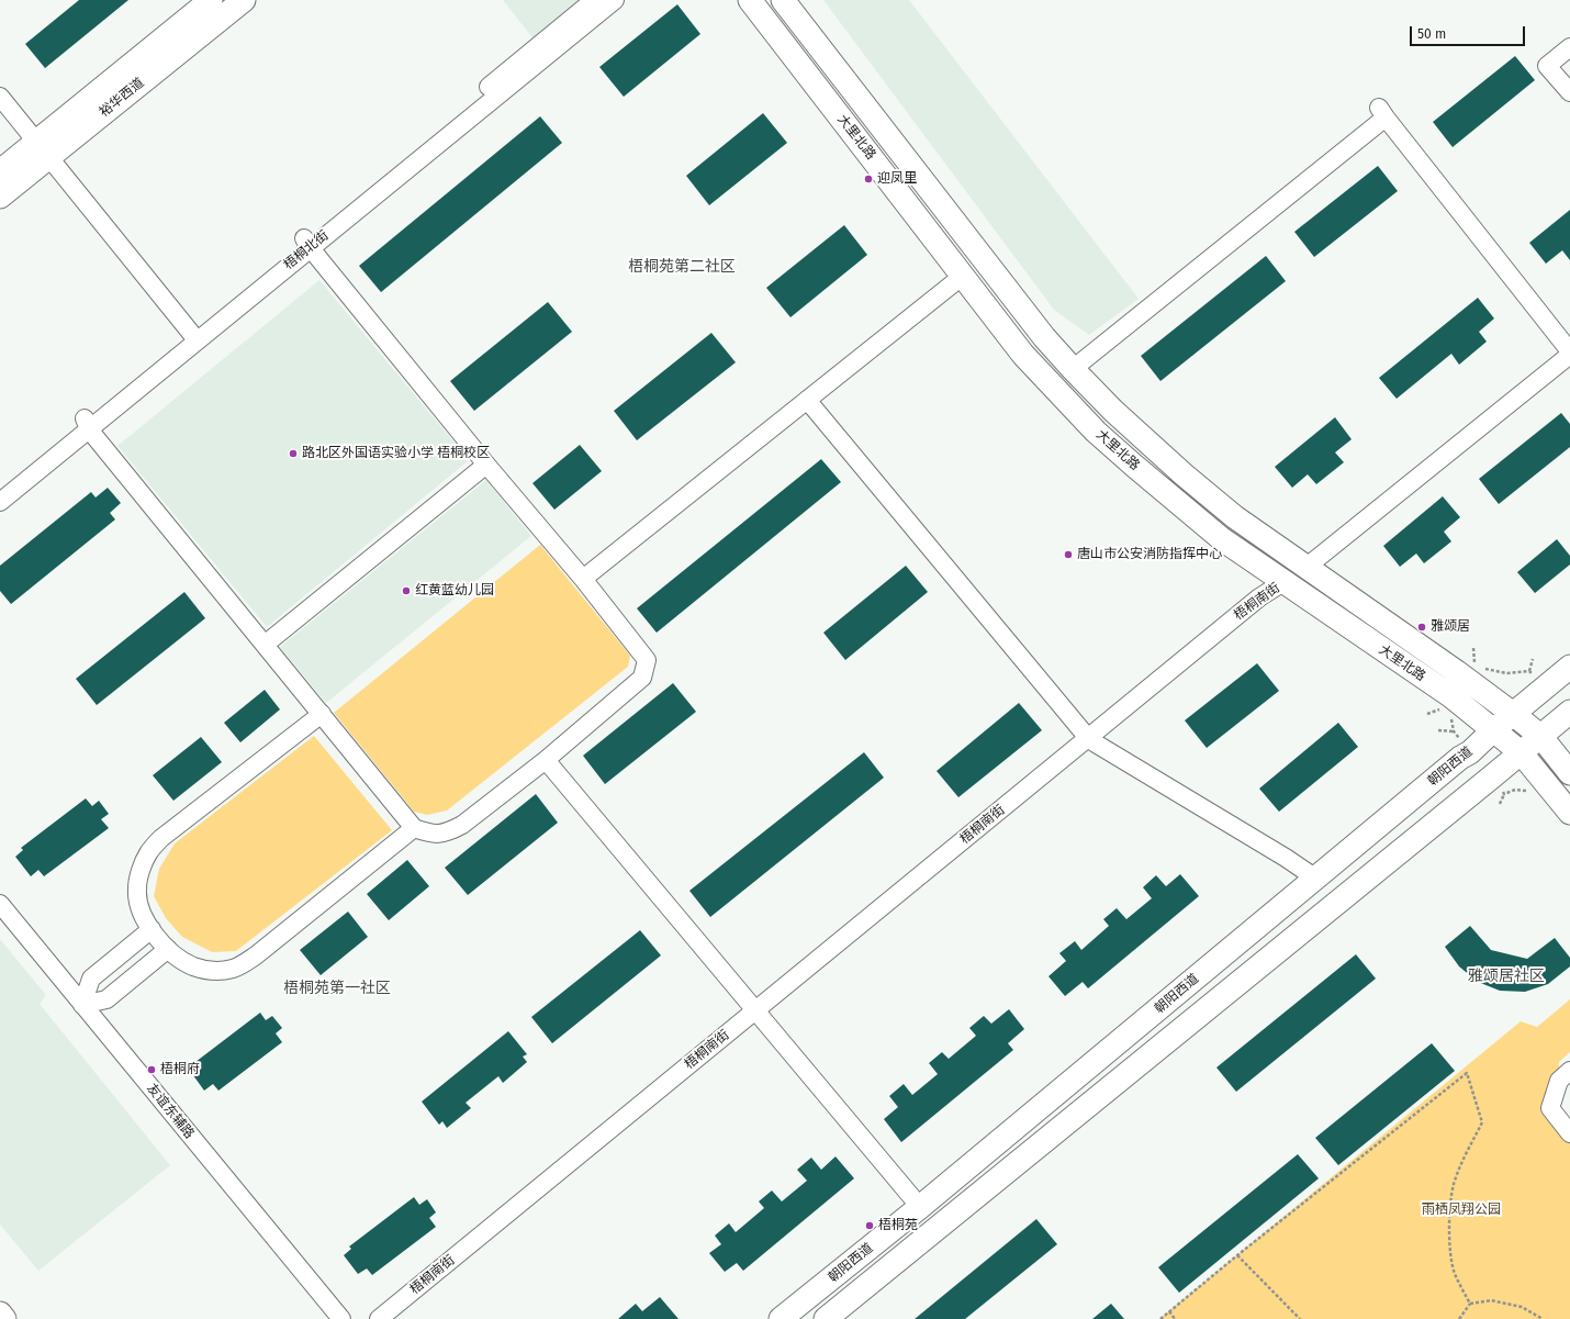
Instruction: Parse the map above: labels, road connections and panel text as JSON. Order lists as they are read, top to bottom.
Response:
{
  "streets": {
    "main road": ["裕华西道", "大里北路", "朝阳西道"],
    "street": ["梧桐北街", "梧桐南街", "友谊东辅路"]
  },
  "crossings": [
    ["大里北路", "梧桐南街"],
    ["大里北路", "朝阳西道"]
  ],
  "districts": ["梧桐苑第二社区", "雅颂居社区", "梧桐苑第一社区"],
  "parks": ["雨栖凤翔公园"],
  "places": [
    "迎凤里",
    "路北区外国语实验小学 梧桐校区",
    "唐山市公安消防指挥中心",
    "红黄蓝幼儿园",
    "雅颂居",
    "梧桐府",
    "梧桐苑"
  ],
  "scale_bar": "50 m"
}
